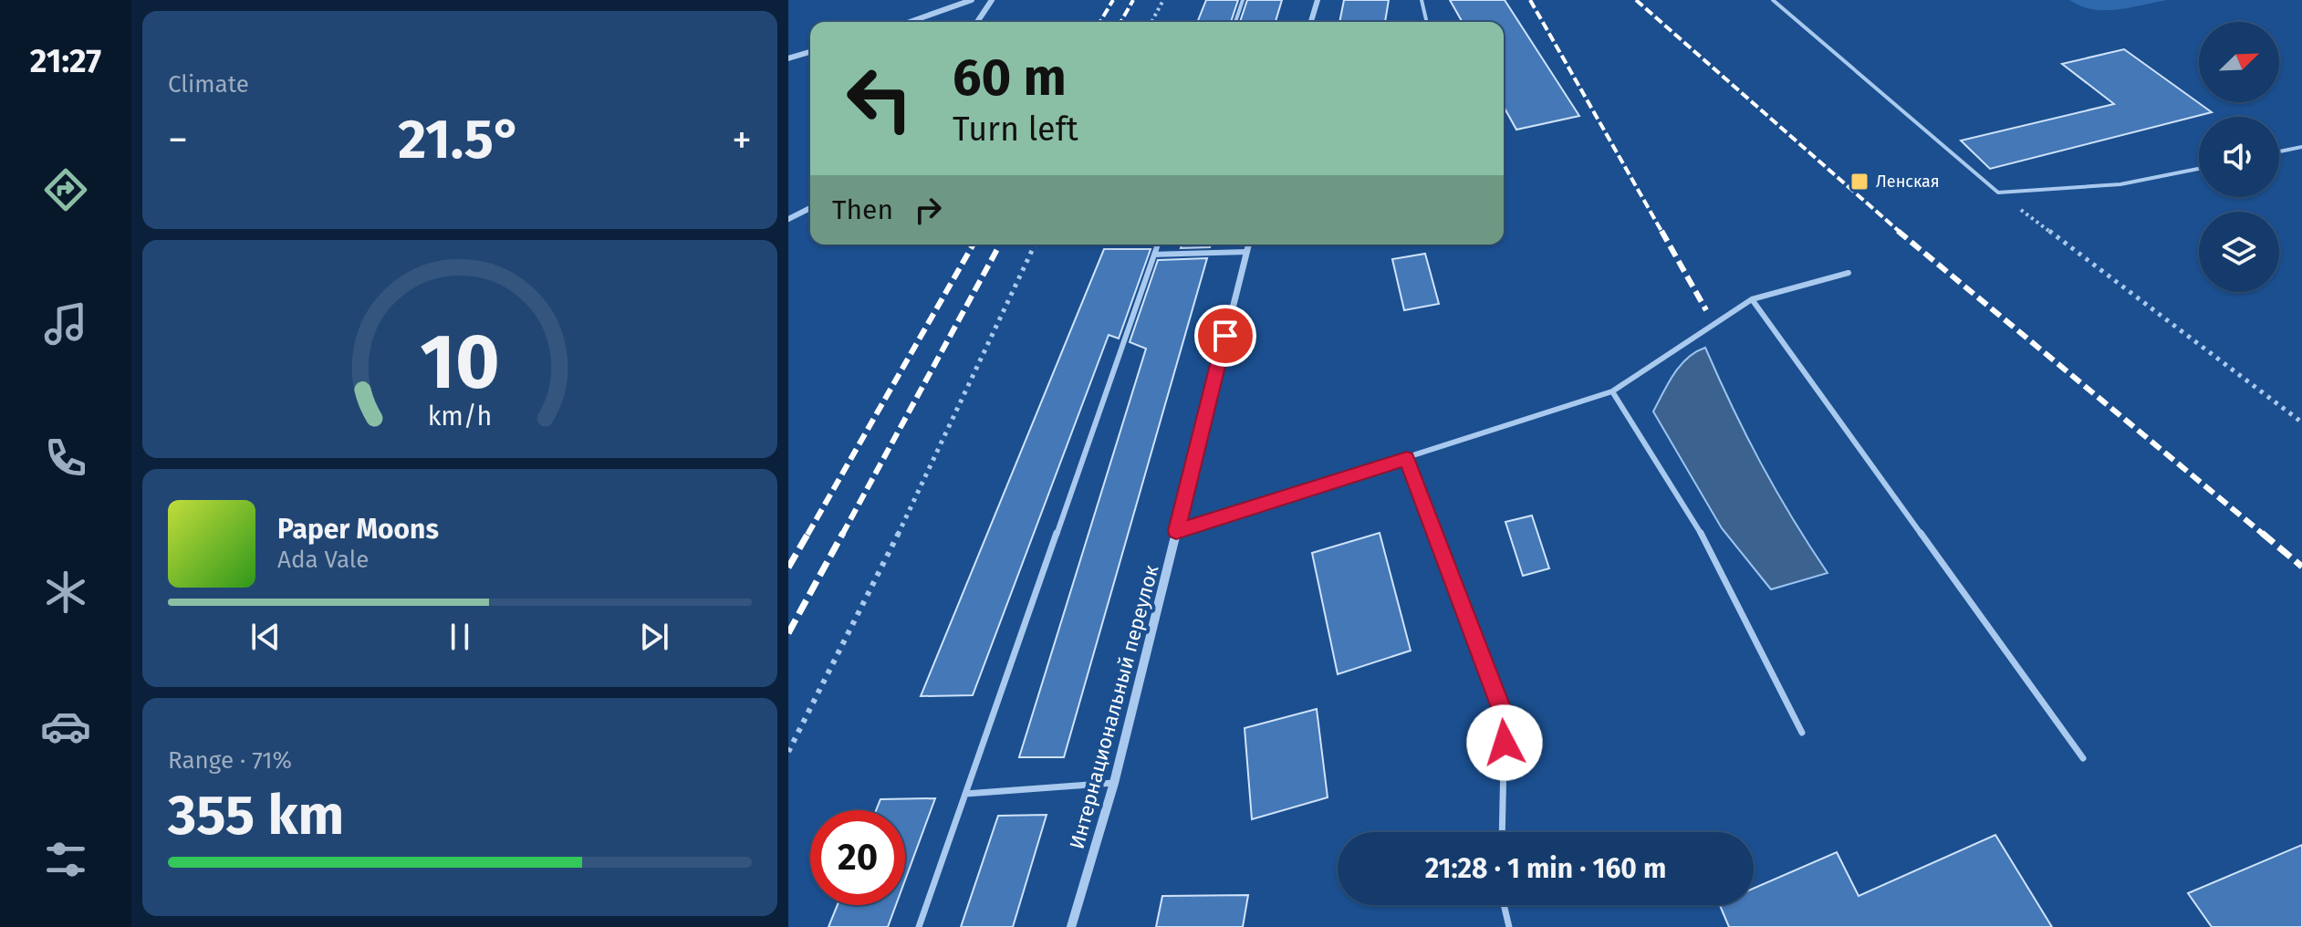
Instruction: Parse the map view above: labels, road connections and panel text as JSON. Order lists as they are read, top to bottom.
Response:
{
  "streets": {
    "street": ["Интернациональный переулок"]
  },
  "places": {
    "transit": ["Ленская"]
  },
  "north": "top right",
  "page": {
    "tabs": "21:27",
    "tile": [
      "Climate",
      ["Range · 71%", "355 km"]
    ],
    "turn": ["60 m", "Turn left"],
    "heat": ["−", "21.5°", "+"],
    "then": "Then",
    "song": ["Paper Moons", "Ada Vale"],
    "limit": "20",
    "trip": "21:28 · 1 min · 160 m",
    "gauge": ["10", "km/h"]
  }
}
